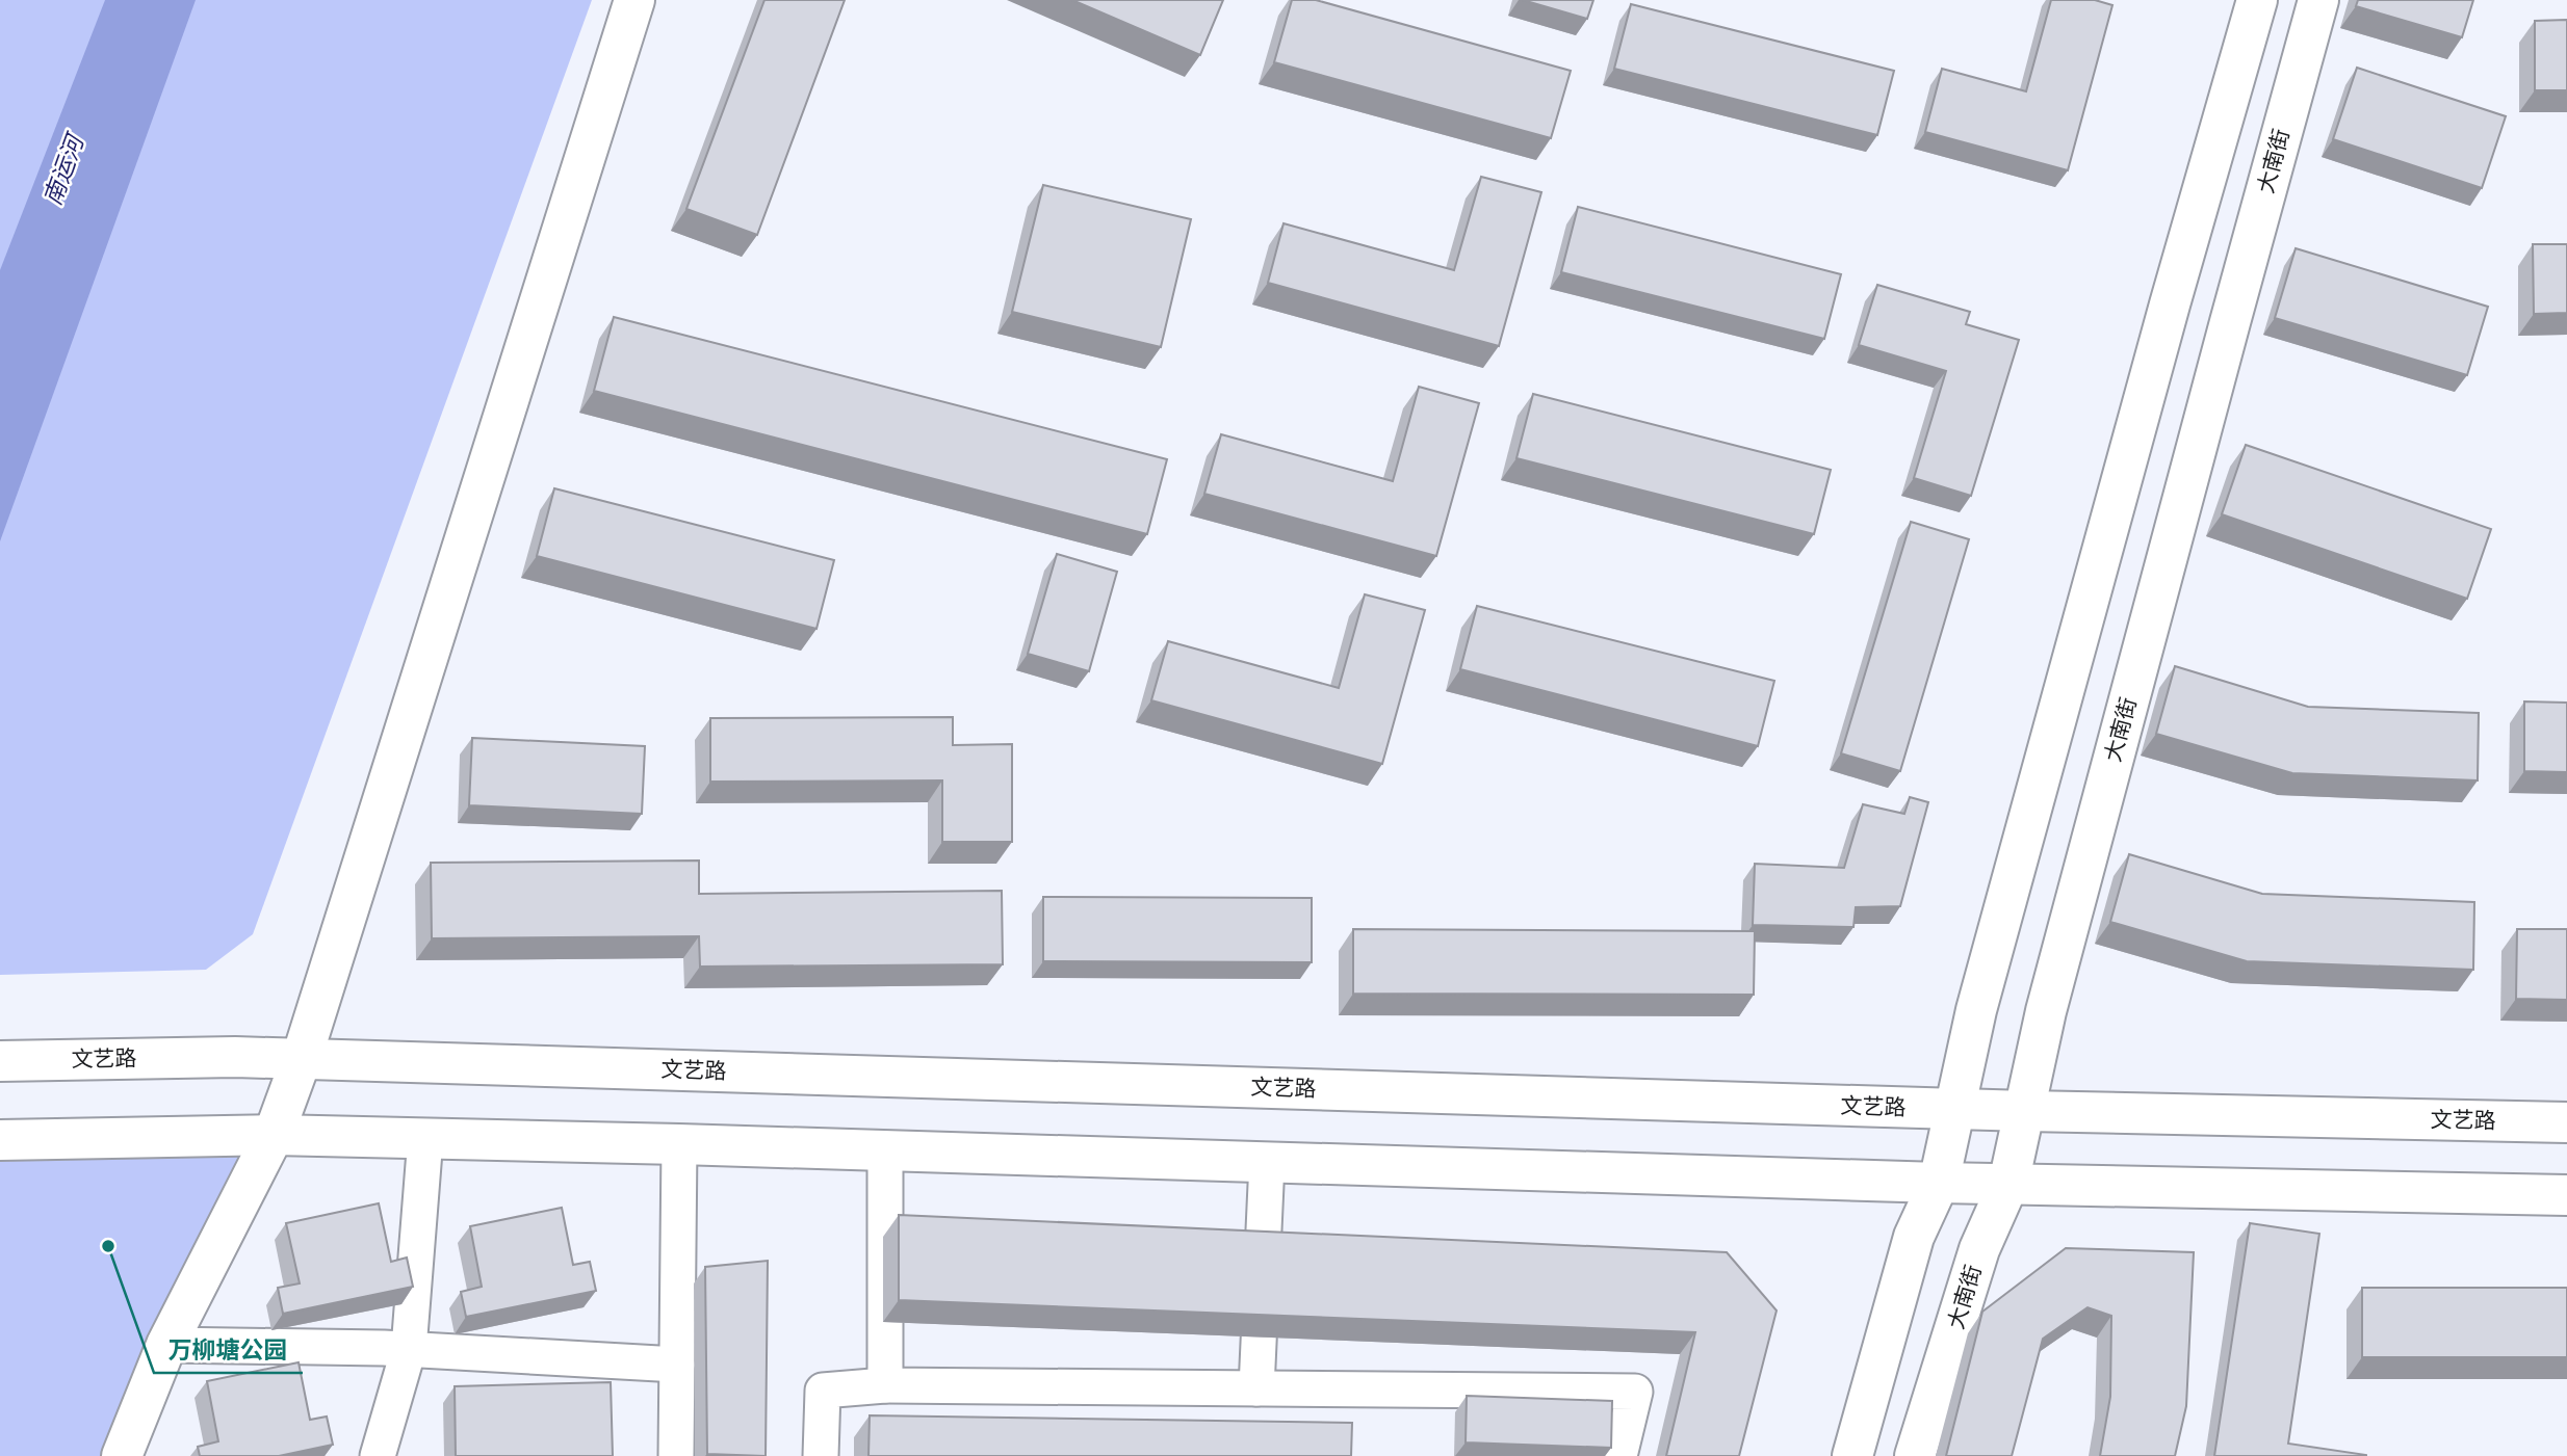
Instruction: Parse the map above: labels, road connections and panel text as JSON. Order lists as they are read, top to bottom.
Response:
{
  "streets": {
    "main road": ["大南街", "文艺路"]
  },
  "crossings": [
    ["大南街", "文艺路"]
  ],
  "water": ["南运河"],
  "places": ["万柳塘公园"]
}
